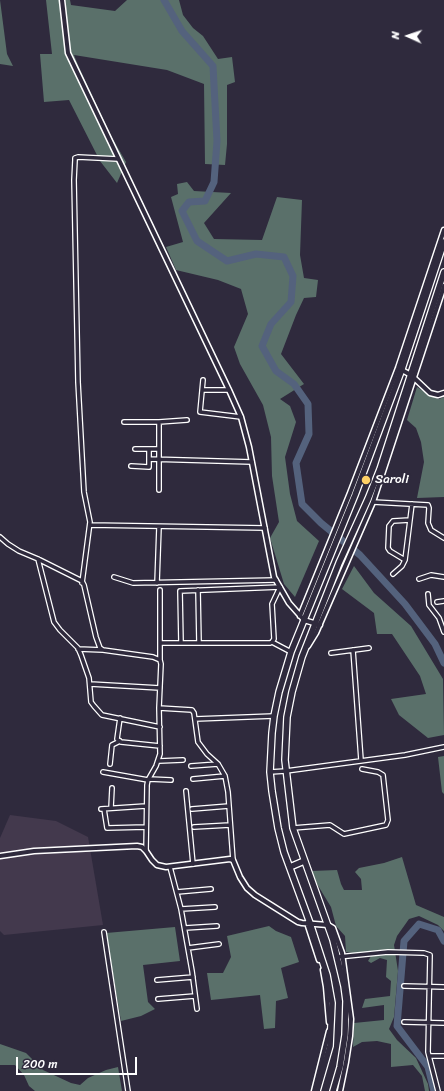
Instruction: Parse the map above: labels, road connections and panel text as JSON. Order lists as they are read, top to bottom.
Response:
{
  "places": ["Saroli"],
  "scale_bar": "200 m",
  "north": "left"
}
